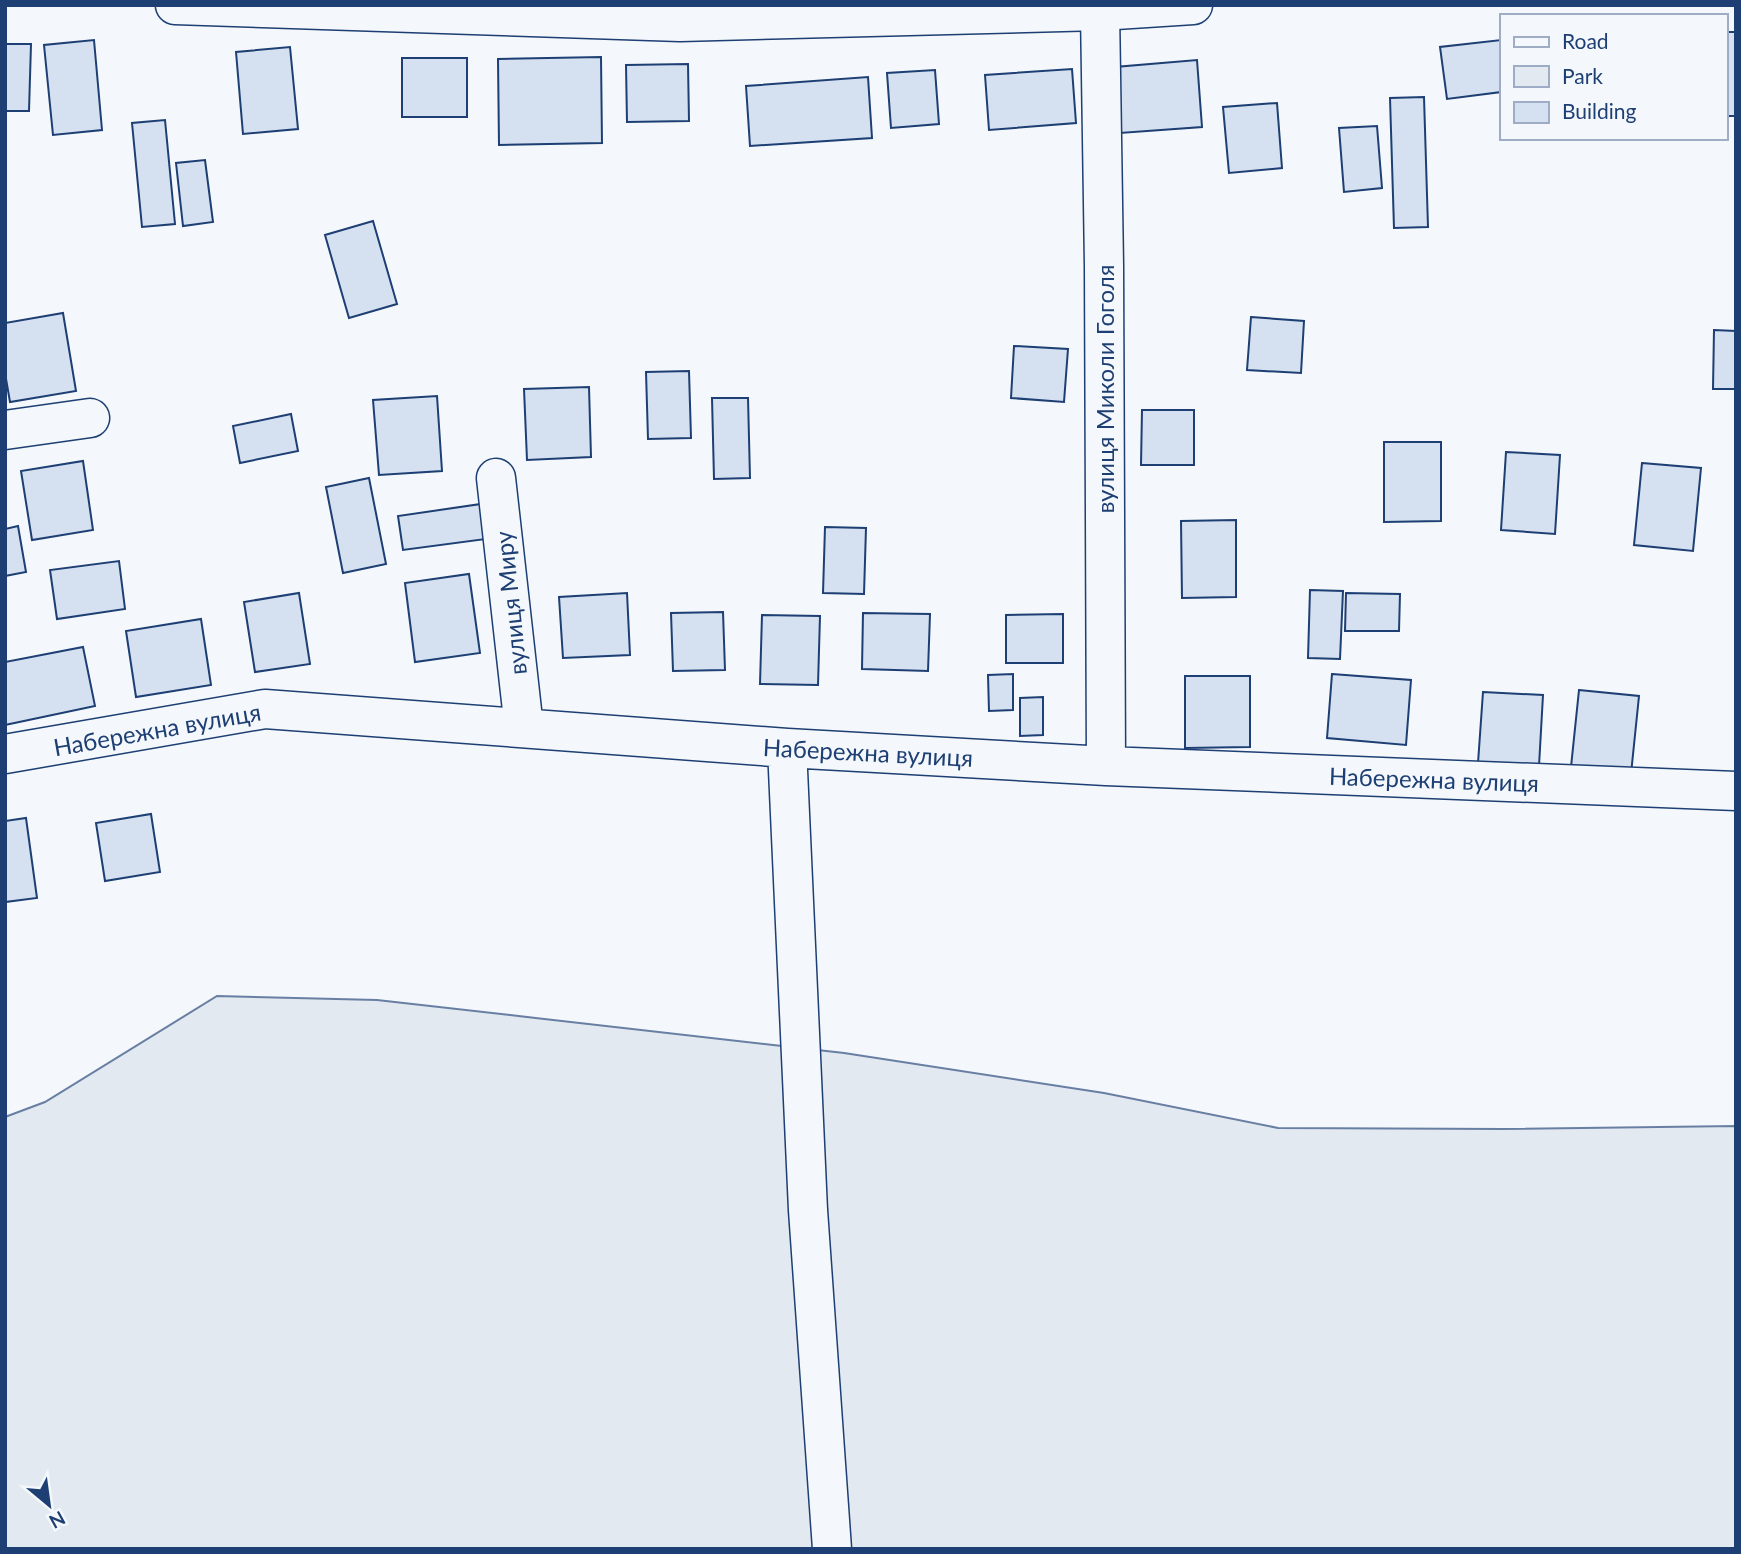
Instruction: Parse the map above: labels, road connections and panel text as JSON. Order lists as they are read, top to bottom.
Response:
{
  "streets": {
    "street": ["вулиця Миколи Гоголя", "вулиця Миру", "Набережна вулиця"]
  },
  "crossings": [
    ["вулиця Миколи Гоголя", "Набережна вулиця"],
    ["вулиця Миру", "Набережна вулиця"]
  ],
  "legend": ["Road", "Park", "Building"],
  "north": "bottom right"
}
